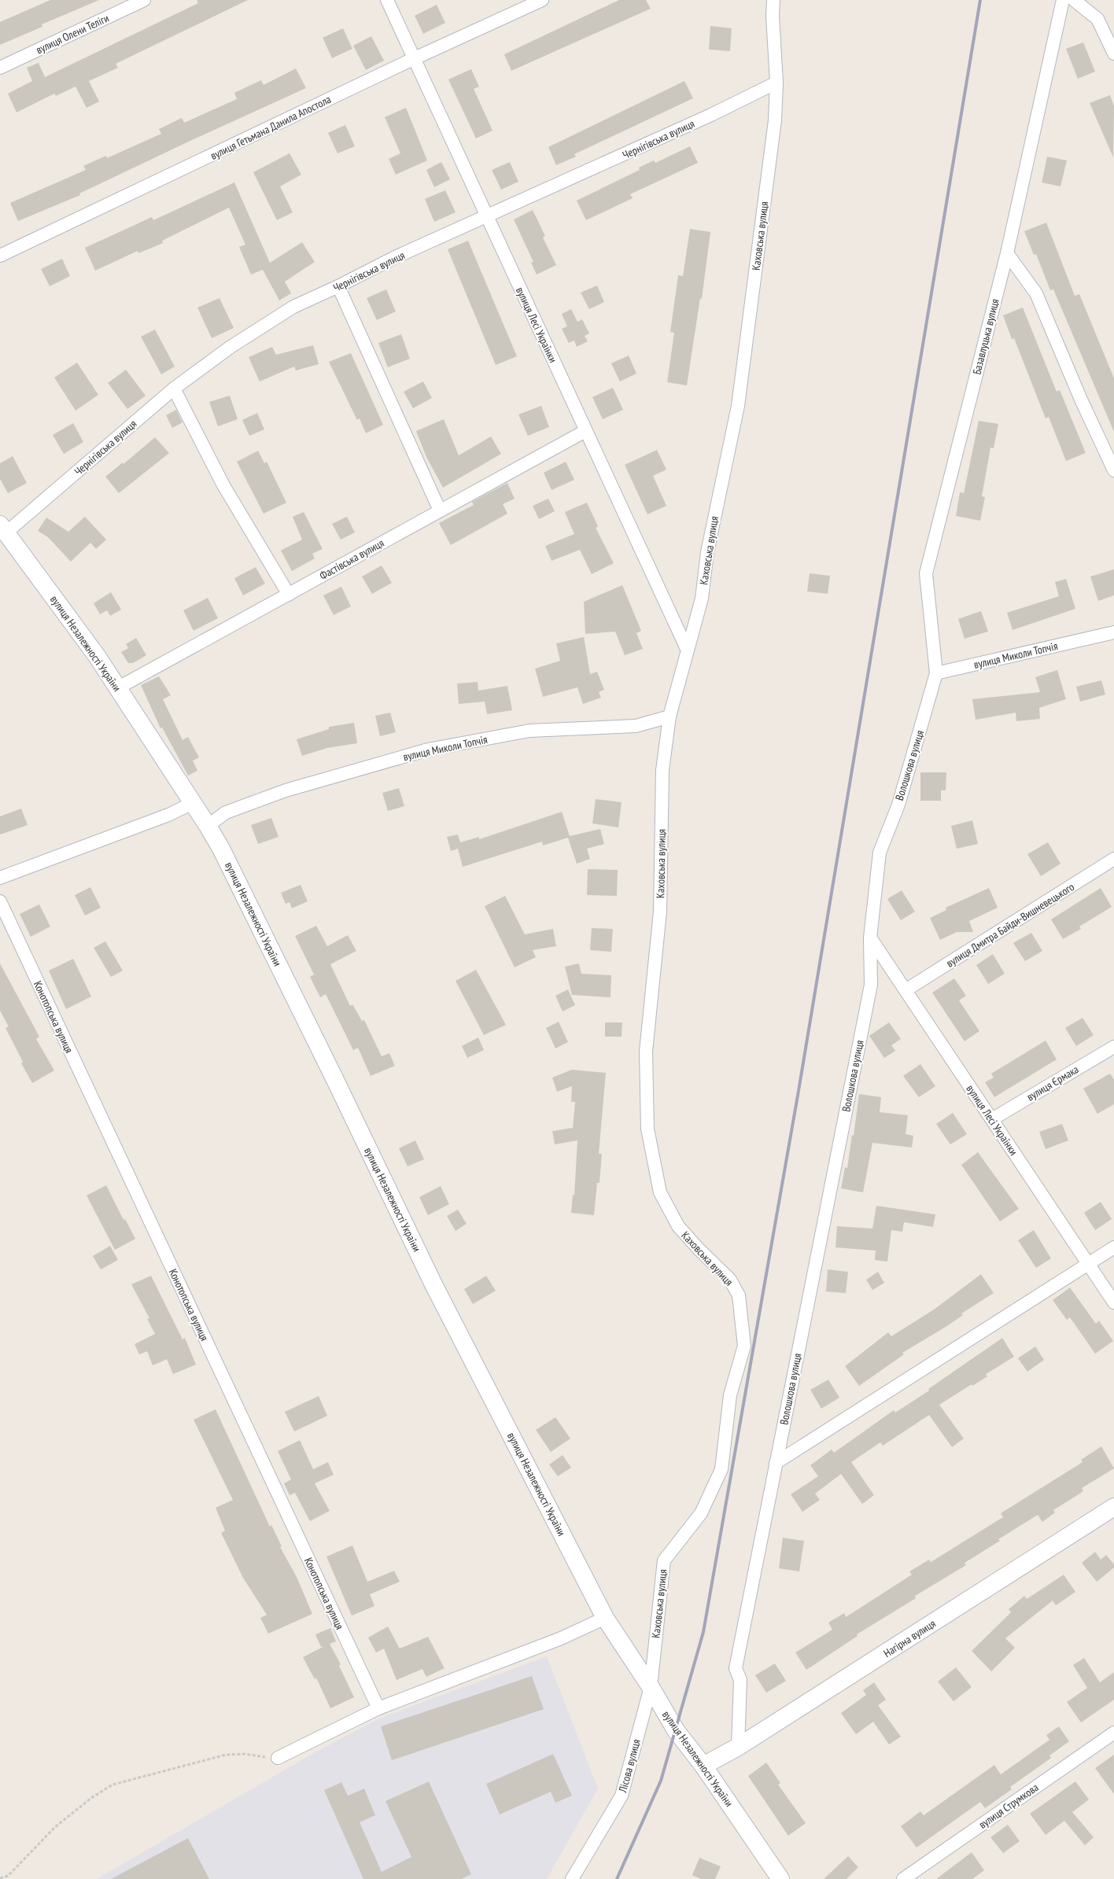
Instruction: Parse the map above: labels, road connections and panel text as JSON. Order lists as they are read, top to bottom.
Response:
{
  "streets": {
    "street": [
      "вулиця Олени Теліги",
      "вулиця Гетьмана Данила Апостола",
      "Чернігівська вулиця",
      "Каховська вулиця",
      "вулиця Лесі Українки",
      "Базавлуцька вулиця",
      "Фастівська вулиця",
      "вулиця Незалежності України",
      "вулиця Миколи Топчія",
      "Волошкова вулиця",
      "вулиця Дмитра Байди-Вишневецького",
      "Конотопська вулиця",
      "вулиця Єрмака",
      "Нагірна вулиця",
      "Лісова вулиця",
      "вулиця Струмкова"
    ]
  },
  "crossings": [
    ["вулиця Гетьмана Данила Апостола", "вулиця Лесі Українки"],
    ["Чернігівська вулиця", "Каховська вулиця"],
    ["Чернігівська вулиця", "вулиця Лесі Українки"],
    ["Чернігівська вулиця", "вулиця Незалежності України"],
    ["Каховська вулиця", "вулиця Лесі Українки"],
    ["Каховська вулиця", "вулиця Незалежності України"],
    ["Каховська вулиця", "вулиця Миколи Топчія"],
    ["Каховська вулиця", "Лісова вулиця"],
    ["вулиця Лесі Українки", "Фастівська вулиця"],
    ["вулиця Лесі Українки", "Волошкова вулиця"],
    ["вулиця Лесі Українки", "вулиця Дмитра Байди-Вишневецького"],
    ["вулиця Лесі Українки", "вулиця Єрмака"],
    ["Базавлуцька вулиця", "вулиця Миколи Топчія"],
    ["Базавлуцька вулиця", "Волошкова вулиця"],
    ["Фастівська вулиця", "вулиця Незалежності України"],
    ["вулиця Незалежності України", "вулиця Миколи Топчія"],
    ["вулиця Незалежності України", "Нагірна вулиця"],
    ["вулиця Незалежності України", "Лісова вулиця"],
    ["вулиця Миколи Топчія", "Волошкова вулиця"],
    ["Волошкова вулиця", "Нагірна вулиця"]
  ]
}
